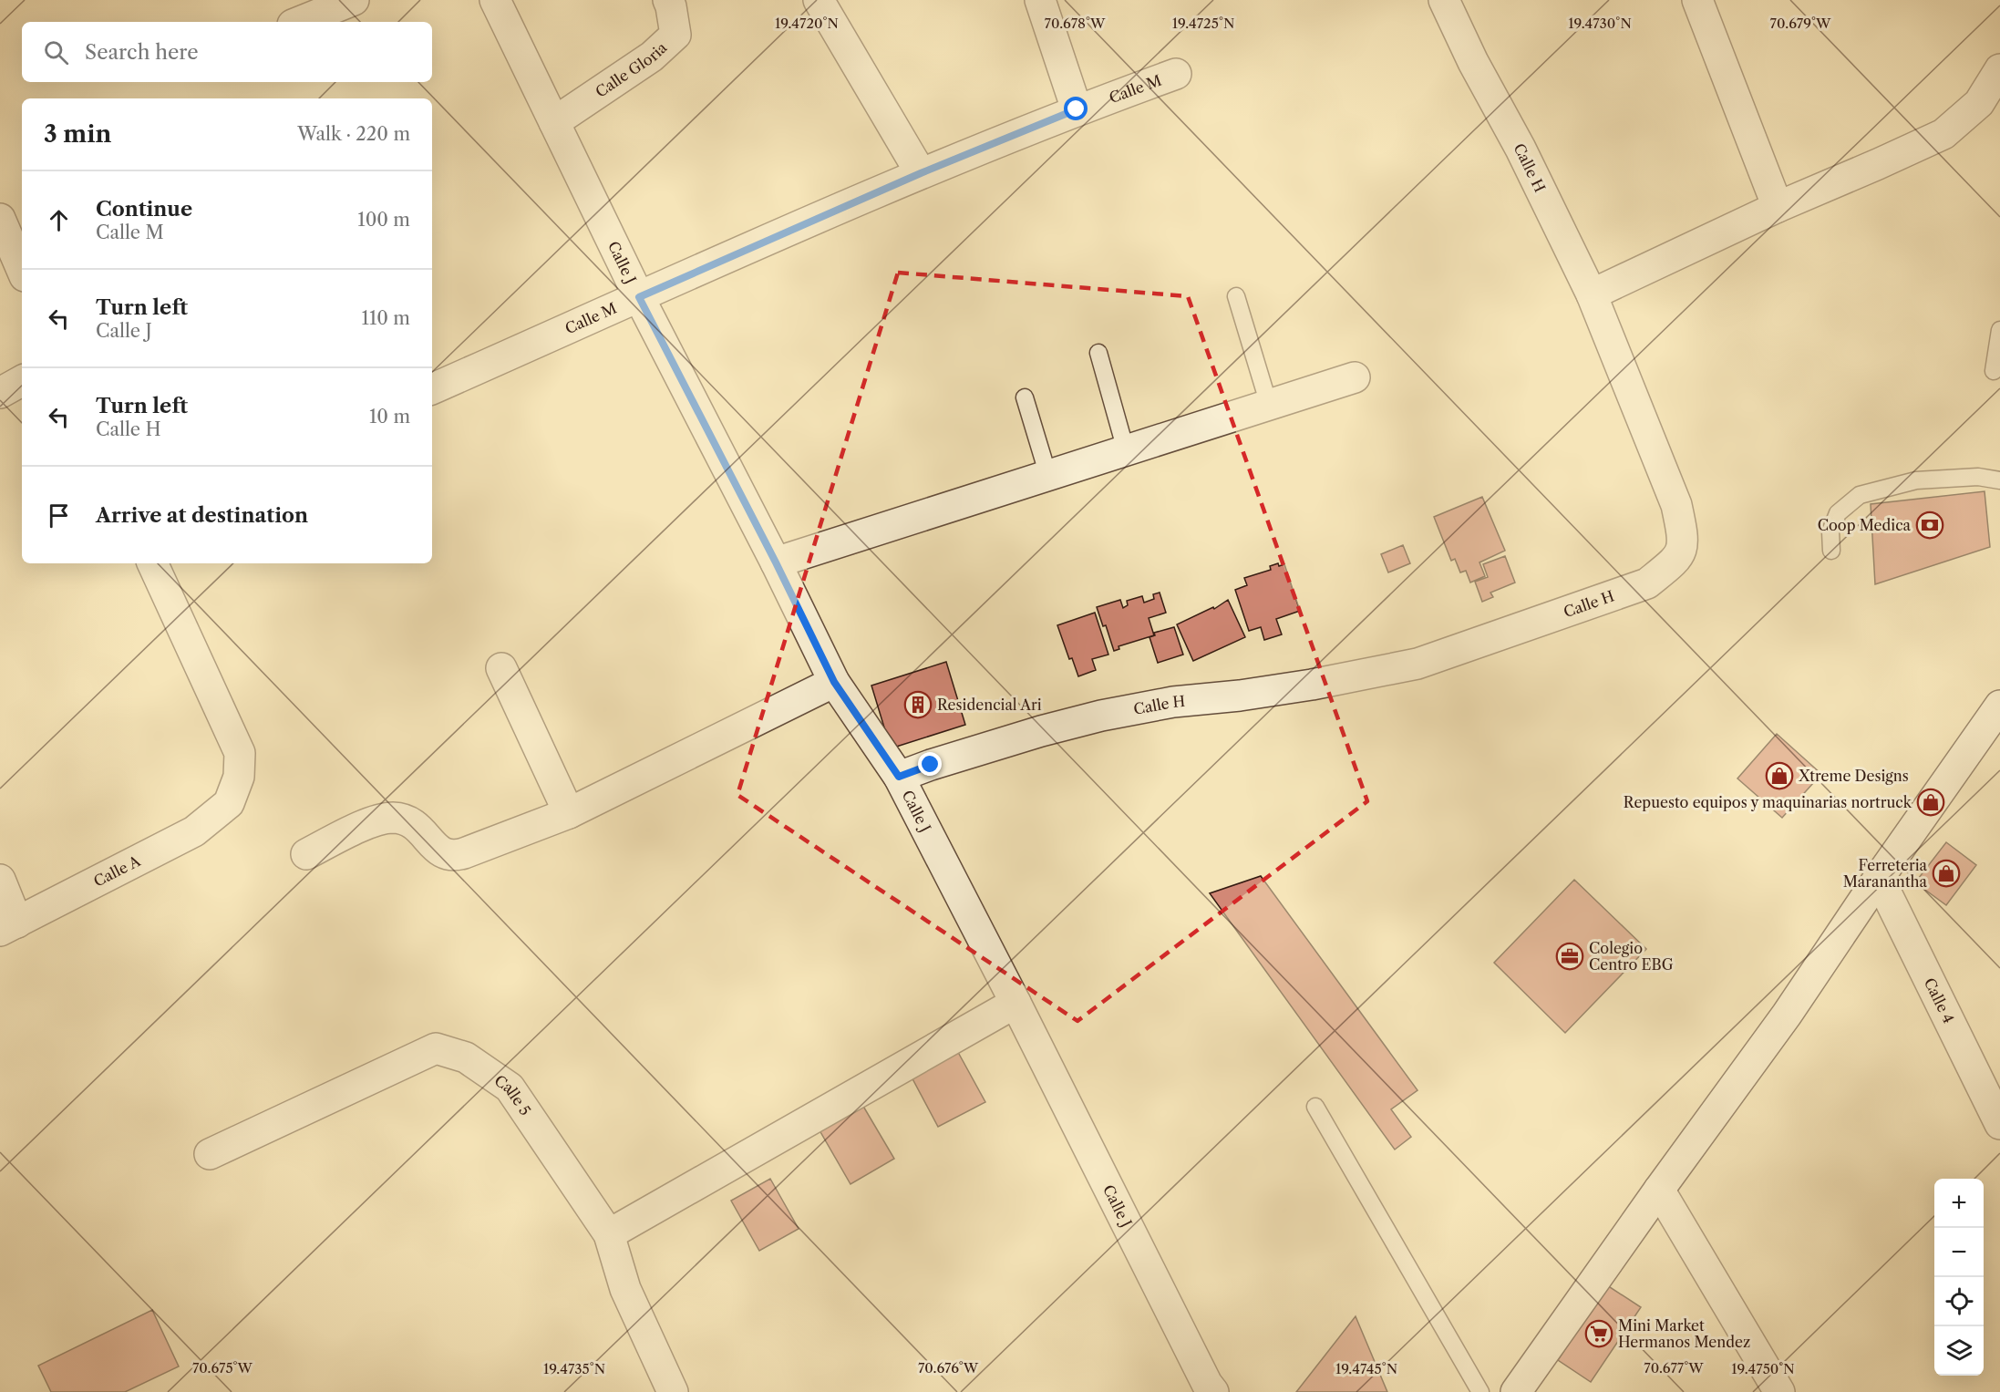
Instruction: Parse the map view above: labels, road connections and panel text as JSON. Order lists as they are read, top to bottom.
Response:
{
  "streets": {
    "street": [
      "Calle Gloria",
      "Calle M",
      "Calle H",
      "Calle J",
      "Calle A",
      "Calle 4",
      "Calle 5"
    ]
  },
  "crossings": [
    ["Calle Gloria", "Calle J"],
    ["Calle M", "Calle J"],
    ["Calle H", "Calle J"]
  ],
  "places": {
    "bank": ["Coop Medica"],
    "building": ["Residencial Ari"],
    "shop": ["Xtreme Designs", "Repuesto equipos y maquinarias nortruck", "Ferreteria Maranantha"],
    "office": ["Colegio Centro EBG"],
    "supermarket": ["Mini Market Hermanos Mendez"]
  },
  "page": {
    "search": "Search here",
    "heading": ["3 min", "Walk · 220 m"],
    "list": [
      ["Continue", "Calle M", "100 m"],
      ["Turn left", "Calle J", "110 m"],
      ["Turn left", "Calle H", "10 m"],
      "Arrive at destination"
    ],
    "map_buttons": ["+", "−"]
  },
  "coordinates": [
    "19.4720°N",
    "19.4725°N",
    "19.4730°N",
    "70.678°W",
    "70.679°W",
    "70.675°W",
    "70.676°W",
    "70.677°W",
    "19.4735°N",
    "19.4745°N",
    "19.4750°N"
  ]
}
